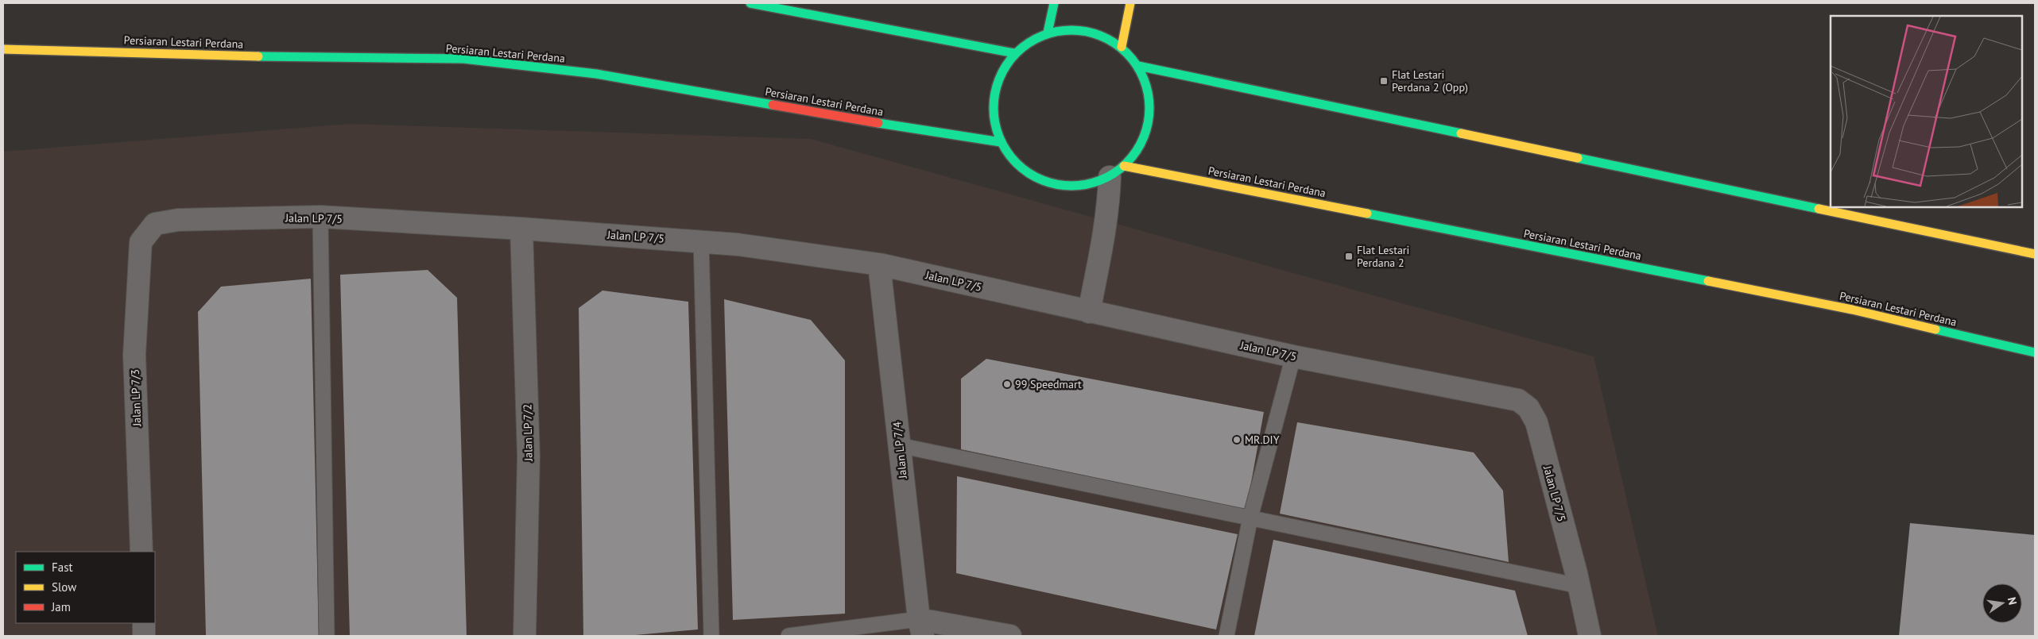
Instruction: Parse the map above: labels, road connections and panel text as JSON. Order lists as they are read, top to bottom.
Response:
{
  "streets": {
    "street": [
      "Persiaran Lestari Perdana",
      "Jalan LP 7/5",
      "Jalan LP 7/3",
      "Jalan LP 7/2",
      "Jalan LP 7/4"
    ]
  },
  "crossings": [
    ["Jalan LP 7/5", "Jalan LP 7/3"],
    ["Jalan LP 7/5", "Jalan LP 7/2"],
    ["Jalan LP 7/5", "Jalan LP 7/4"]
  ],
  "places": {
    "transit": ["Flat Lestari Perdana 2 (Opp)", "Flat Lestari Perdana 2"],
    "other": ["99 Speedmart", "MR.DIY"]
  },
  "legend": ["Fast", "Slow", "Jam"],
  "north": "right"
}
